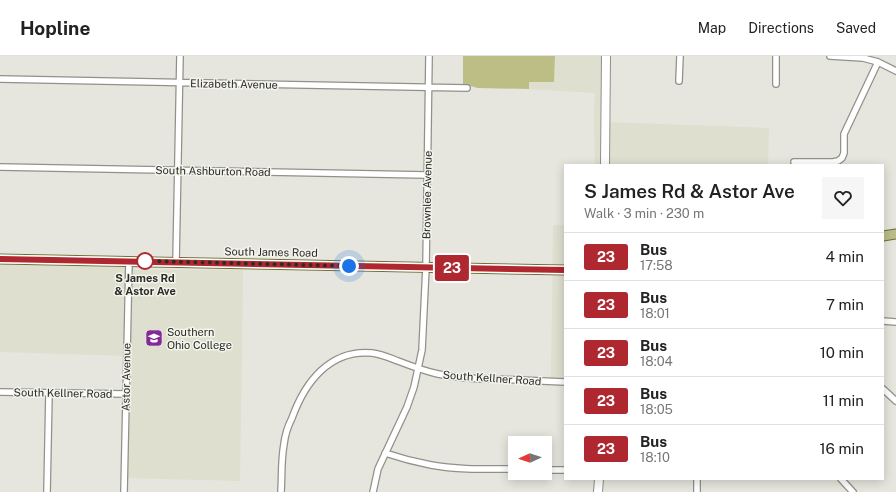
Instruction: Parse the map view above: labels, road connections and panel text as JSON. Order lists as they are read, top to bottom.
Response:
{
  "streets": {
    "main road": ["South James Road"],
    "street": [
      "Elizabeth Avenue",
      "South Ashburton Road",
      "Brownlee Avenue",
      "Astor Avenue",
      "South Kellner Road"
    ]
  },
  "crossings": [
    ["Elizabeth Avenue", "Brownlee Avenue"],
    ["South Ashburton Road", "Brownlee Avenue"],
    ["Brownlee Avenue", "South James Road"],
    ["Brownlee Avenue", "South Kellner Road"],
    ["South James Road", "Astor Avenue"],
    ["Astor Avenue", "South Kellner Road"]
  ],
  "places": {
    "other": ["S James Rd & Astor Ave"],
    "school or university": ["Southern Ohio College"]
  },
  "lines": ["bus line 23"],
  "north": "left",
  "page": {
    "header": "Hopline",
    "nav": ["Map", "Directions", "Saved"],
    "on_map": "23",
    "heading": ["S James Rd & Astor Ave", "Walk · 3 min · 230 m"],
    "list": [
      {
        "mark": "23",
        "name": "Bus",
        "note": "17:58",
        "value": "4 min"
      },
      {
        "mark": "23",
        "name": "Bus",
        "note": "18:01",
        "value": "7 min"
      },
      {
        "mark": "23",
        "name": "Bus",
        "note": "18:04",
        "value": "10 min"
      },
      {
        "mark": "23",
        "name": "Bus",
        "note": "18:05",
        "value": "11 min"
      },
      {
        "mark": "23",
        "name": "Bus",
        "note": "18:10",
        "value": "16 min"
      }
    ]
  }
}
